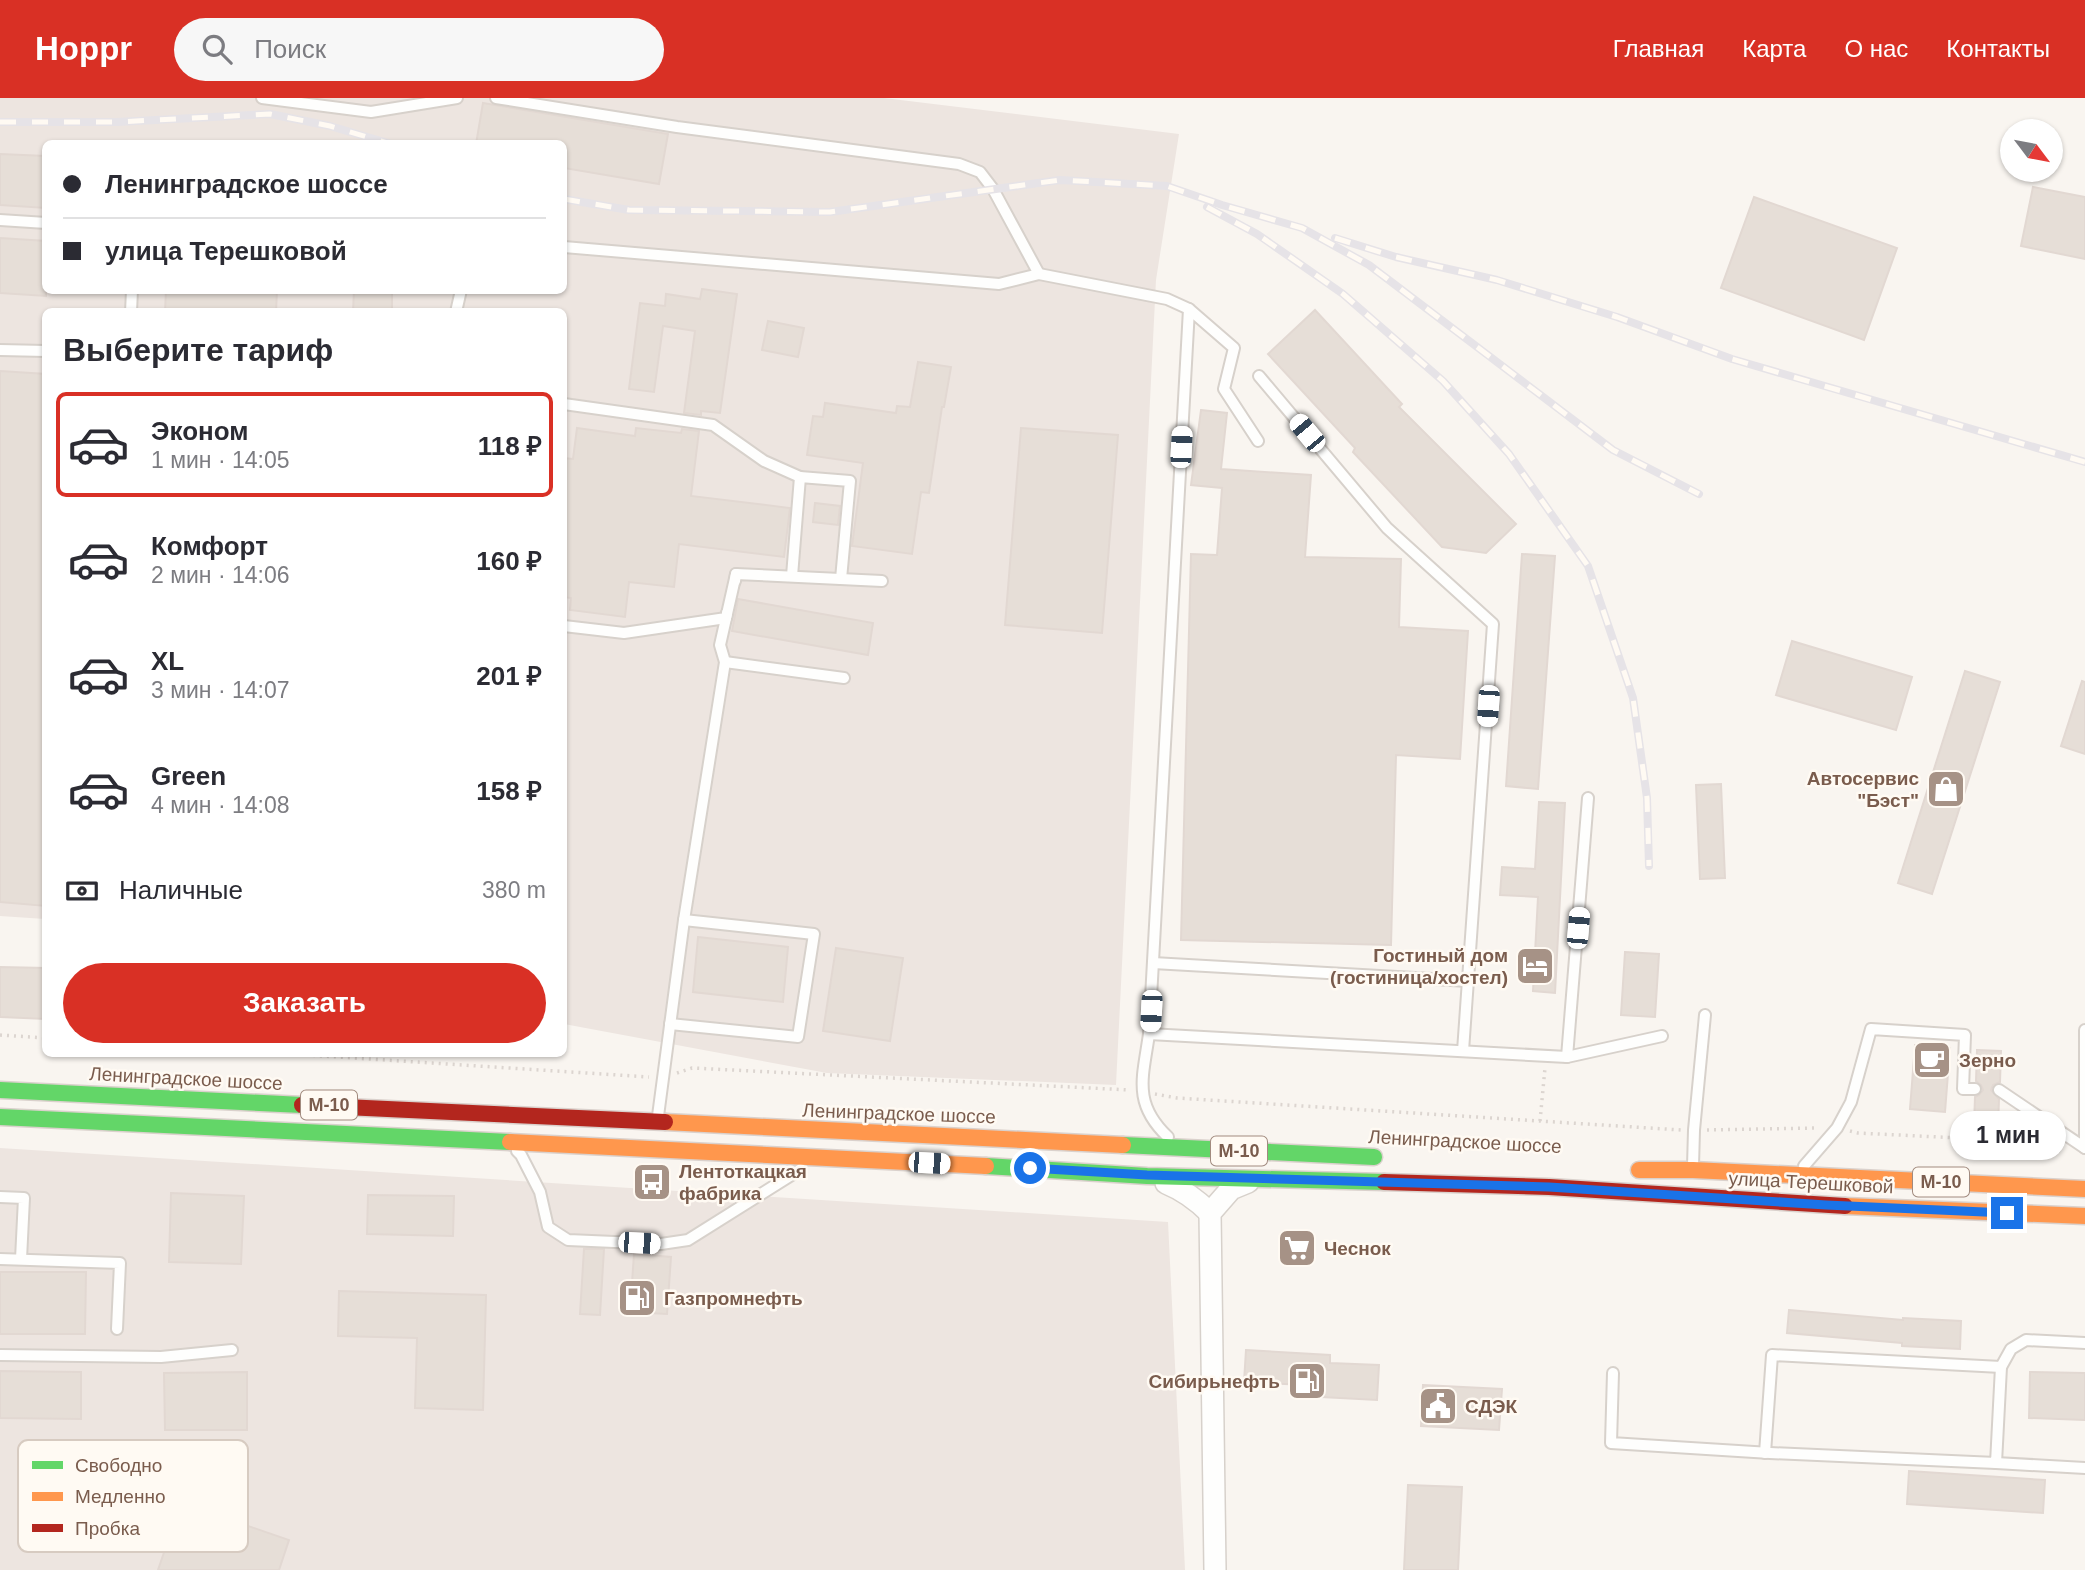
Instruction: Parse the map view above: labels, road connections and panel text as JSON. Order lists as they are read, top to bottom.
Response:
{
  "streets": {
    "highway": ["Ленинградское шоссе", "М-10", "улица Терешковой"]
  },
  "crossings": [
    ["М-10", "улица Терешковой"]
  ],
  "places": {
    "shop": ["Автосервис \"Бэст\""],
    "hotel": ["Гостиный дом (гостиница/хостел)"],
    "cafe": ["Зерно"],
    "bus stop": ["Лентоткацкая фабрика"],
    "supermarket": ["Чеснок"],
    "fuel station": ["Газпромнефть", "Сибирьнефть"],
    "public building": ["СДЭК"]
  },
  "legend": ["Свободно", "Медленно", "Пробка"],
  "north": "bottom right",
  "page": {
    "header": "Hoppr",
    "search": "Поиск",
    "nav": [
      "Главная",
      "Карта",
      "О нас",
      "Контакты"
    ],
    "banner": ["Ленинградское шоссе", "улица Терешковой"],
    "heading": "Выберите тариф",
    "list": [
      {
        "name": "Эконом",
        "note": "1 мин · 14:05",
        "value": "118 ₽"
      },
      {
        "name": "Комфорт",
        "note": "2 мин · 14:06",
        "value": "160 ₽"
      },
      {
        "name": "XL",
        "note": "3 мин · 14:07",
        "value": "201 ₽"
      },
      {
        "name": "Green",
        "note": "4 мин · 14:08",
        "value": "158 ₽"
      }
    ],
    "pay": ["Наличные", "380 m"],
    "buttons": "Заказать",
    "bubble": "1 мин"
  }
}
